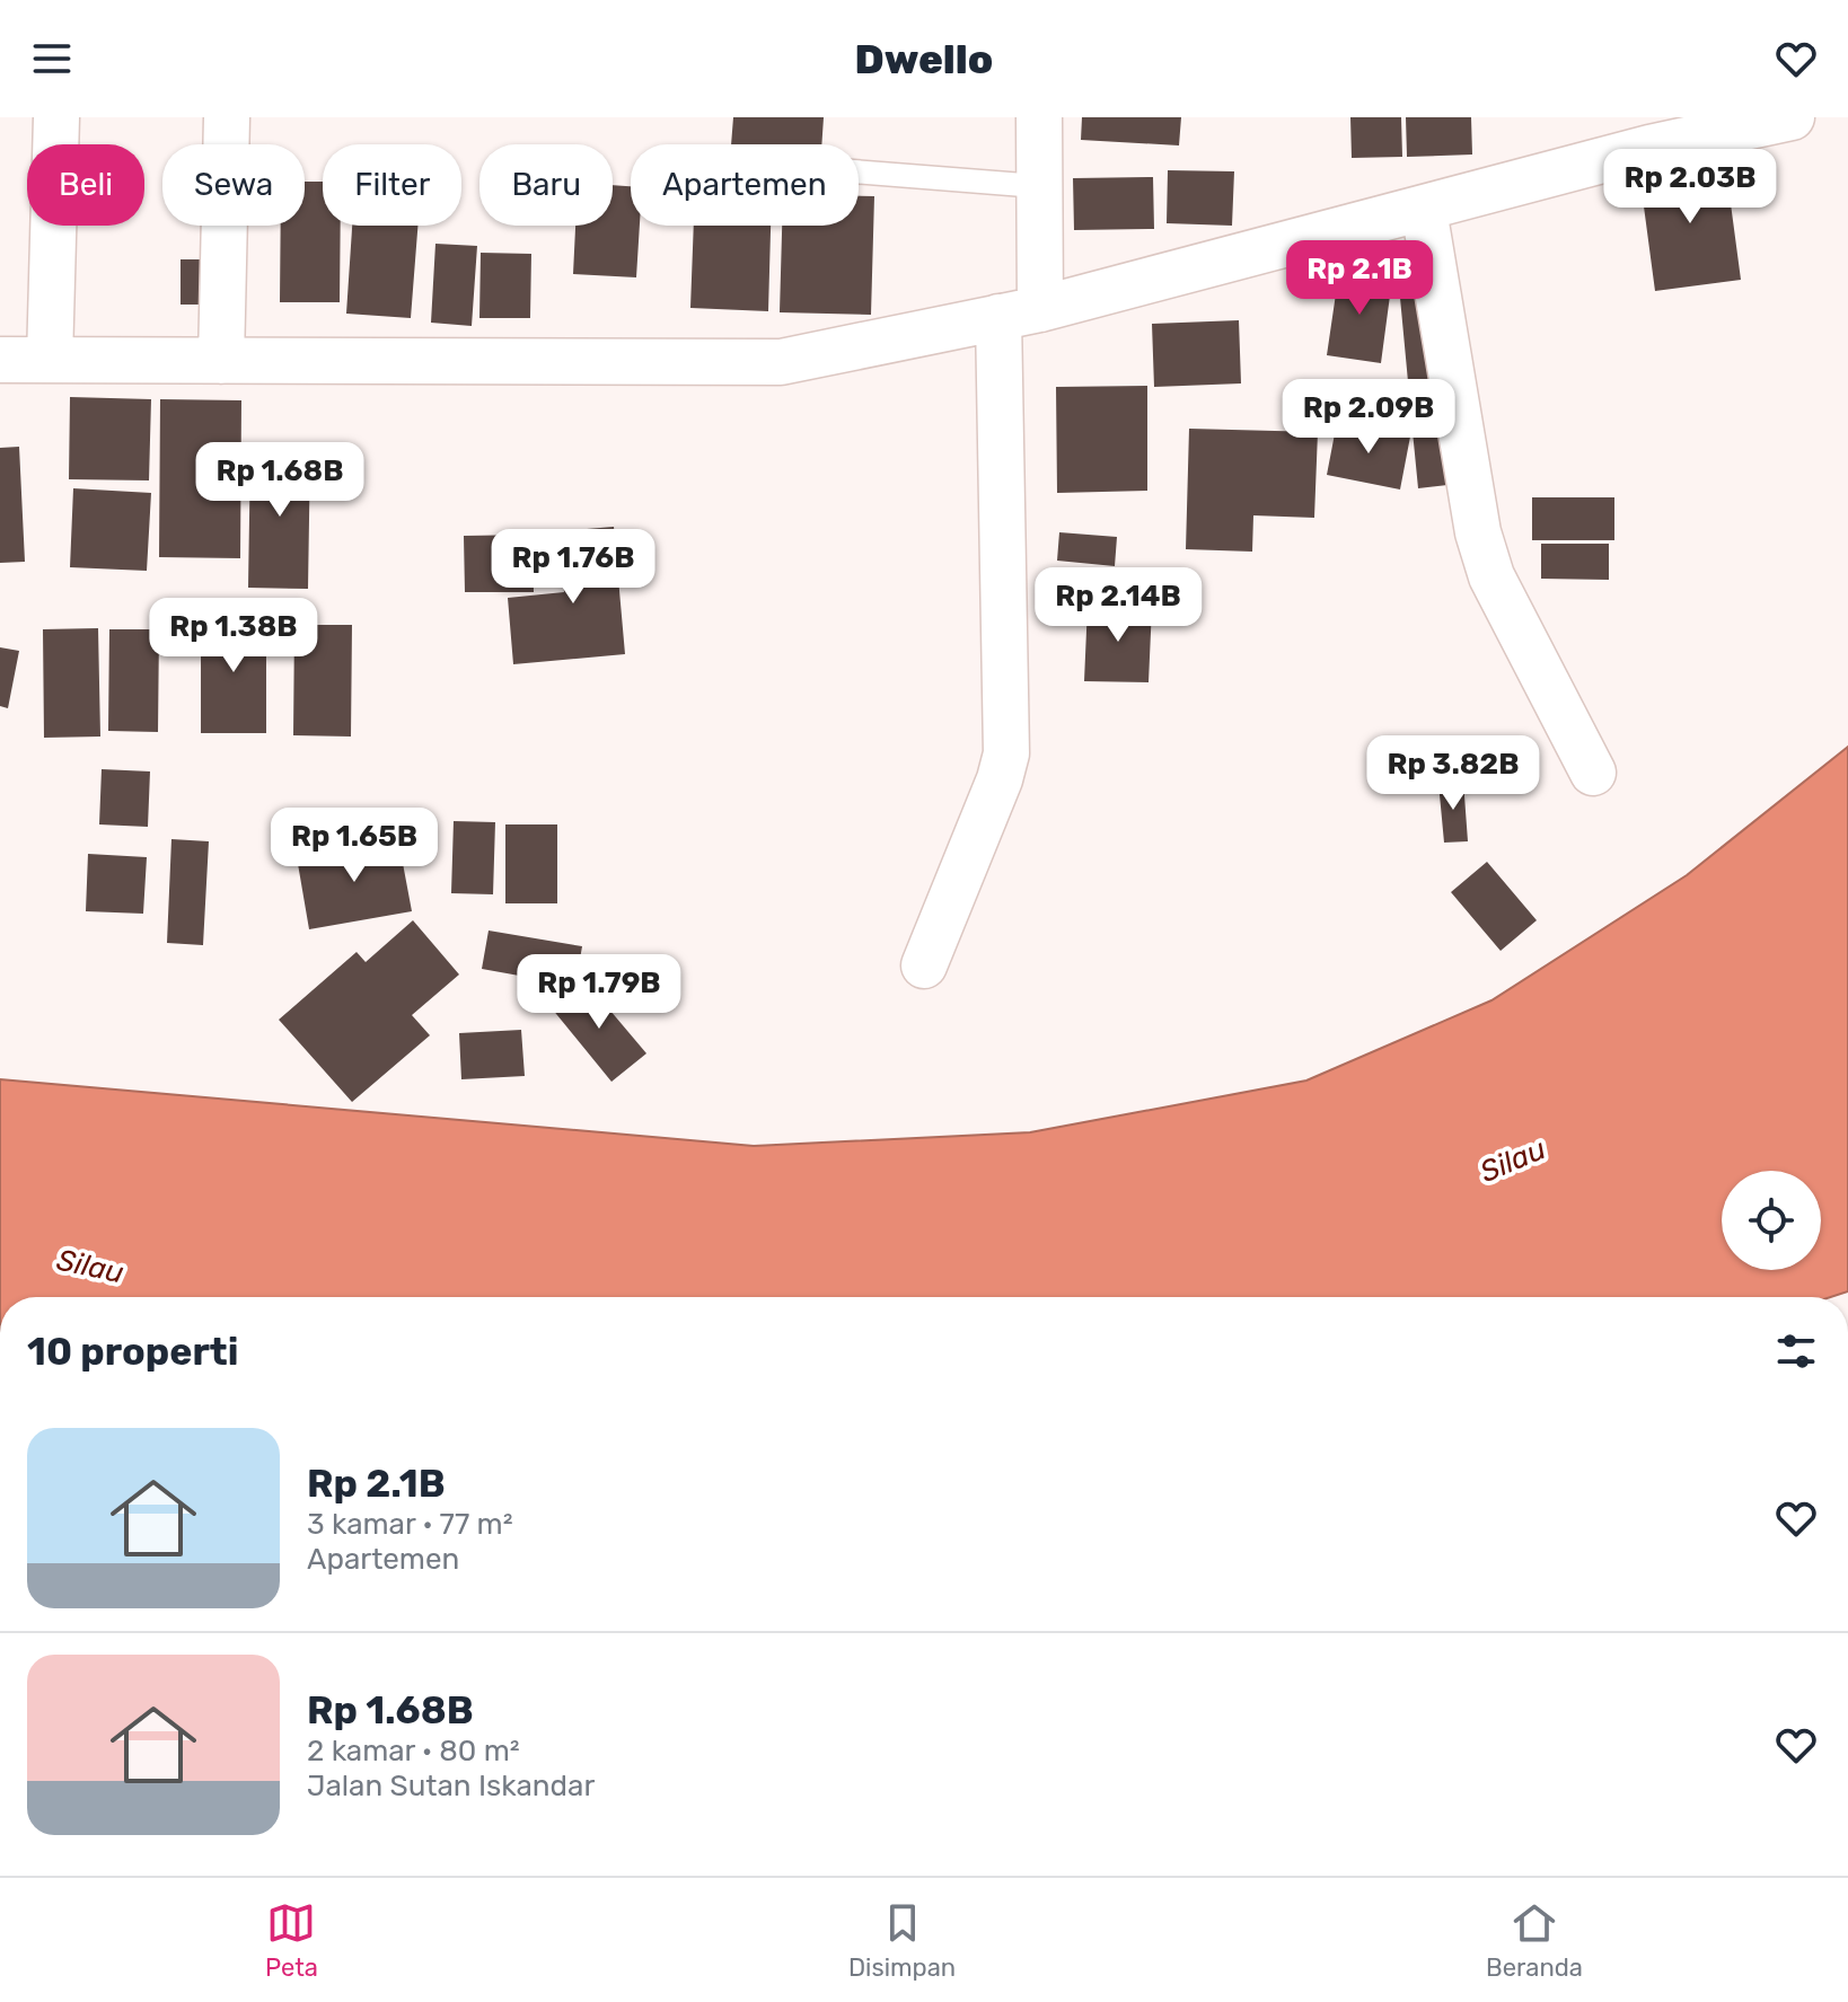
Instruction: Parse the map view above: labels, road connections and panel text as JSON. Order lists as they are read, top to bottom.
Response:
{
  "water": ["Silau"],
  "page": {
    "header": "Dwello",
    "chip": [
      "Beli",
      "Sewa",
      "Filter",
      "Baru",
      "Apartemen"
    ],
    "price": [
      "Rp 2.03B",
      "Rp 2.1B",
      "Rp 2.09B",
      "Rp 1.68B",
      "Rp 1.76B",
      "Rp 2.14B",
      "Rp 1.38B",
      "Rp 3.82B",
      "Rp 1.65B",
      "Rp 1.79B"
    ],
    "heading": "10 properti",
    "list": [
      {
        "name": "Rp 2.1B",
        "note": "3 kamar · 77 m² · Apartemen"
      },
      {
        "name": "Rp 1.68B",
        "note": "2 kamar · 80 m² · Jalan Sutan Iskandar"
      }
    ],
    "tabs": ["Peta", "Disimpan", "Beranda"]
  }
}
